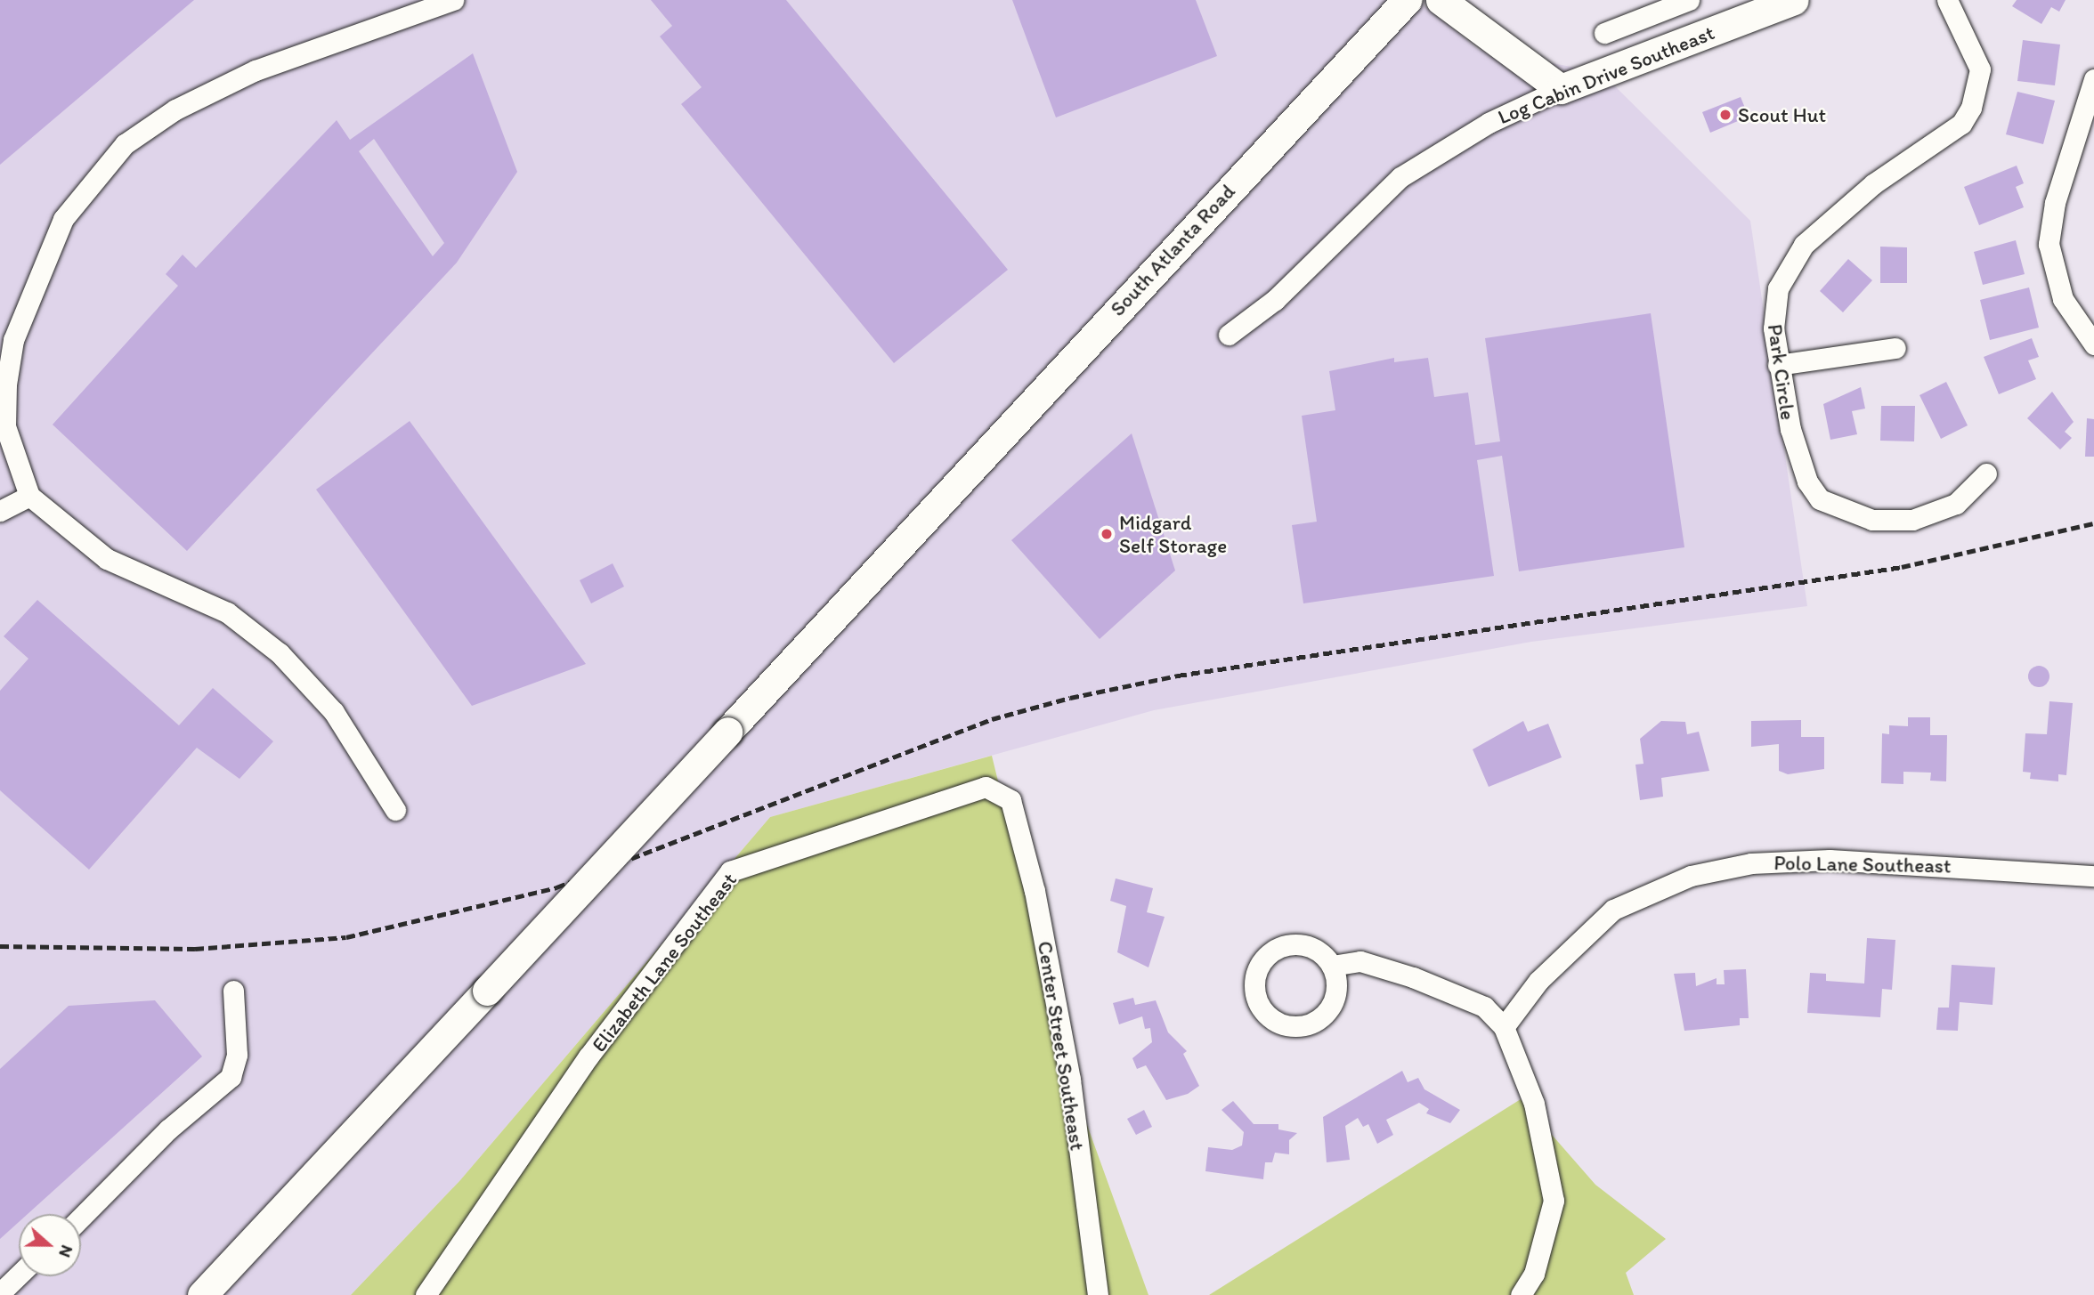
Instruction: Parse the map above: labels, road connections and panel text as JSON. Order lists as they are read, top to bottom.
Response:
{
  "streets": {
    "main road": ["Log Cabin Drive Southeast", "South Atlanta Road"],
    "street": [
      "Park Circle",
      "Polo Lane Southeast",
      "Elizabeth Lane Southeast",
      "Center Street Southeast"
    ]
  },
  "crossings": [
    ["Elizabeth Lane Southeast", "Center Street Southeast"]
  ],
  "places": ["Scout Hut", "Midgard Self Storage"],
  "north": "right"
}
